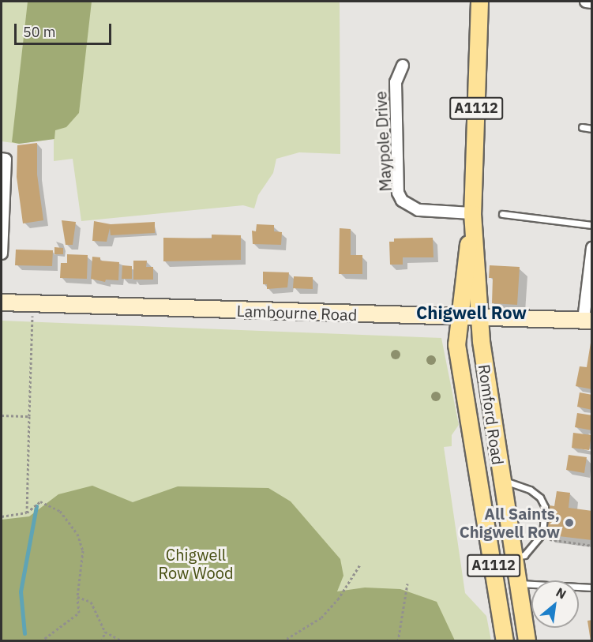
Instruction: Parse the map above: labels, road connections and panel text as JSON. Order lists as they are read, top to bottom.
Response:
{
  "streets": {
    "main road": ["A1112", "Lambourne Road", "Romford Road"],
    "street": ["Maypole Drive"]
  },
  "crossings": [
    ["A1112", "Maypole Drive"],
    ["A1112", "Lambourne Road"],
    ["A1112", "Romford Road"],
    ["Lambourne Road", "Romford Road"]
  ],
  "districts": ["Chigwell Row"],
  "parks": ["Chigwell Row Wood"],
  "places": ["All Saints, Chigwell Row"],
  "scale_bar": "50 m",
  "north": "top right"
}
